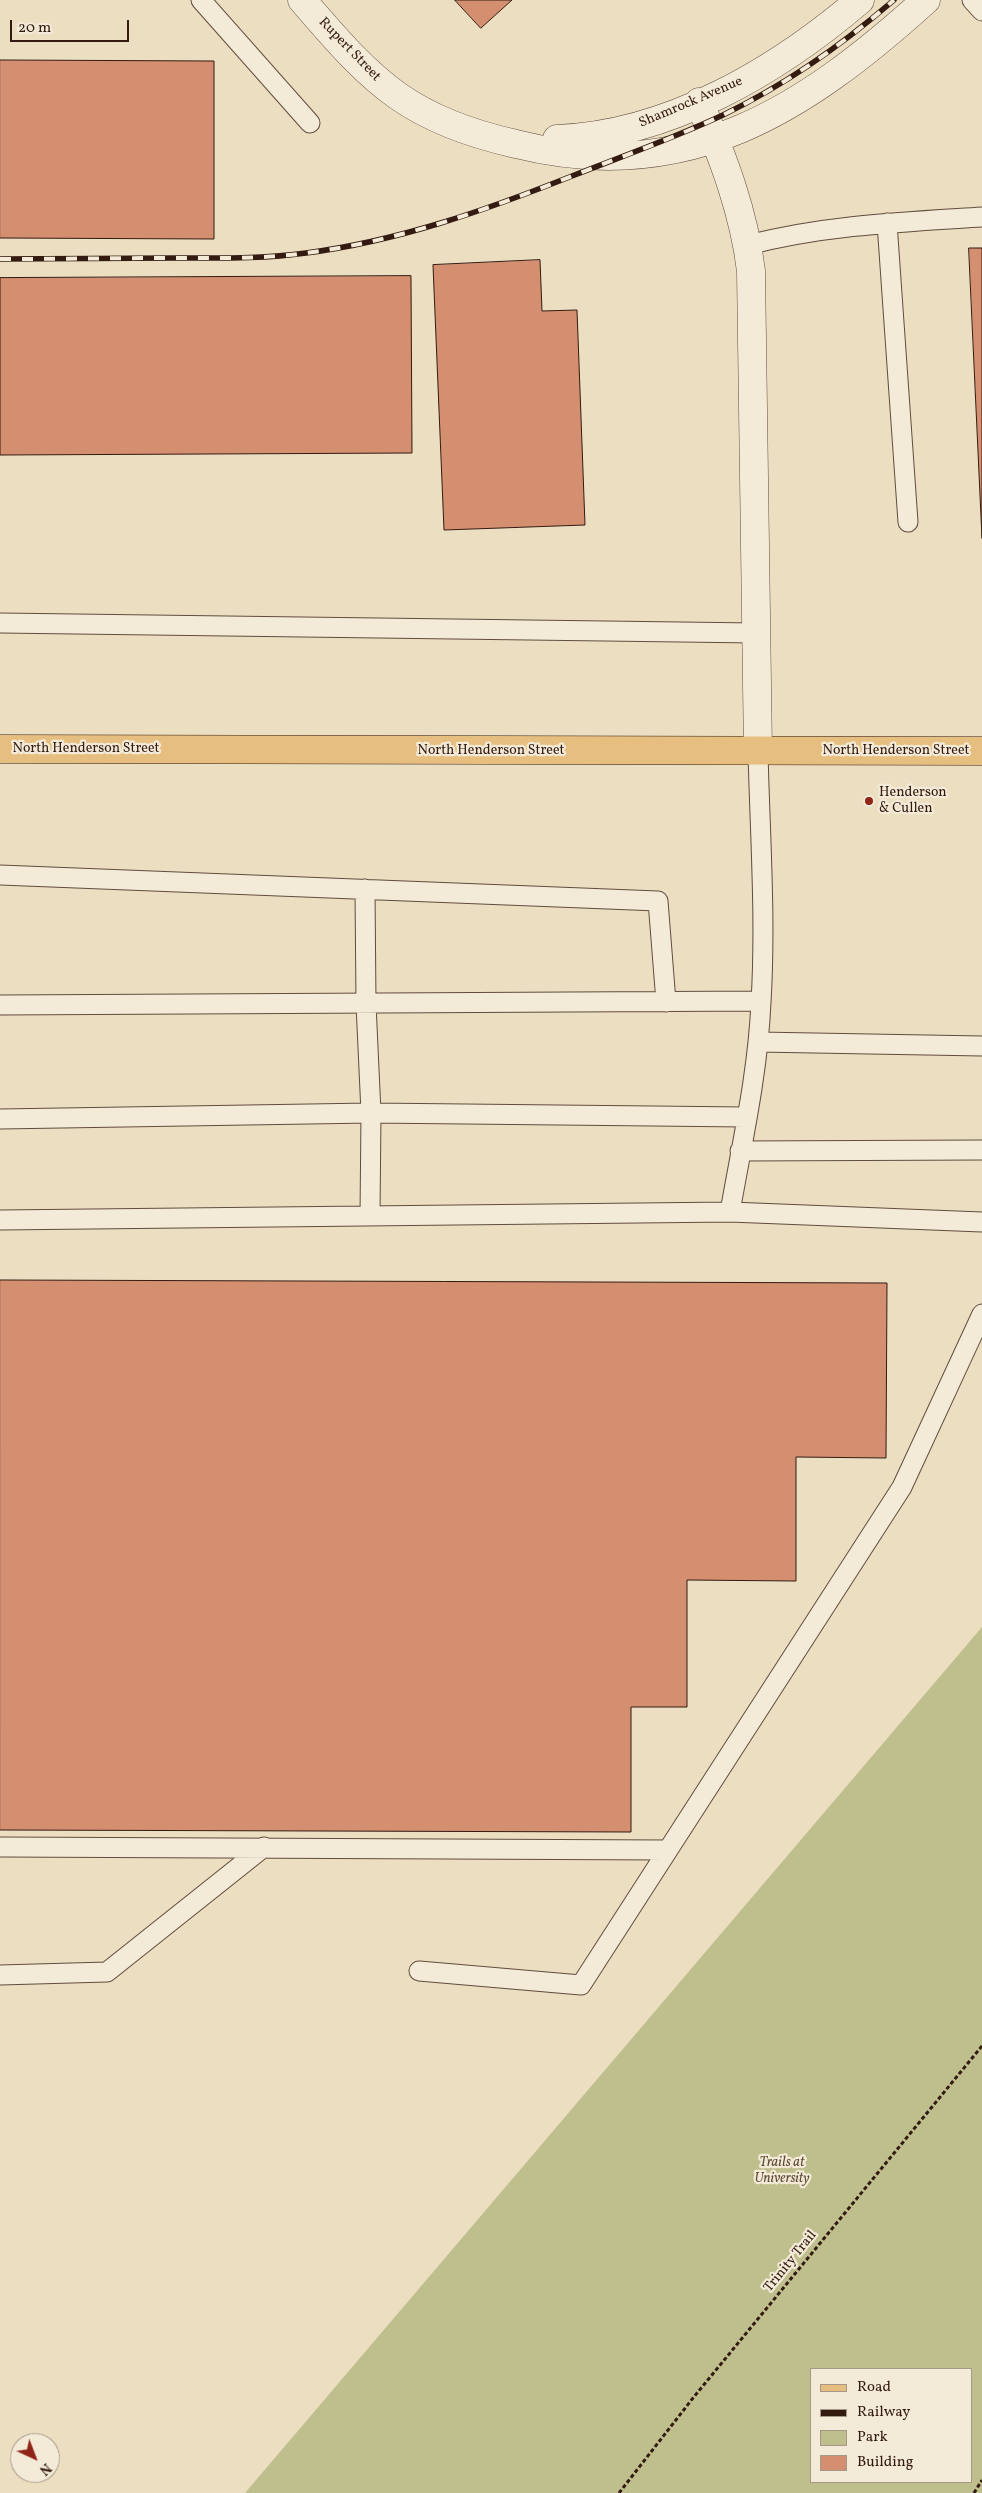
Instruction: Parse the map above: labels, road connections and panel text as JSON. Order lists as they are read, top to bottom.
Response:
{
  "streets": {
    "main road": ["North Henderson Street"],
    "street": ["Rupert Street", "Shamrock Avenue"],
    "path": ["Trinity Trail"]
  },
  "crossings": [
    ["Rupert Street", "Shamrock Avenue"]
  ],
  "parks": ["Trails at University"],
  "places": ["Henderson & Cullen"],
  "legend": [
    "Road",
    "Railway",
    "Park",
    "Building"
  ],
  "scale_bar": "20 m",
  "north": "bottom right"
}
